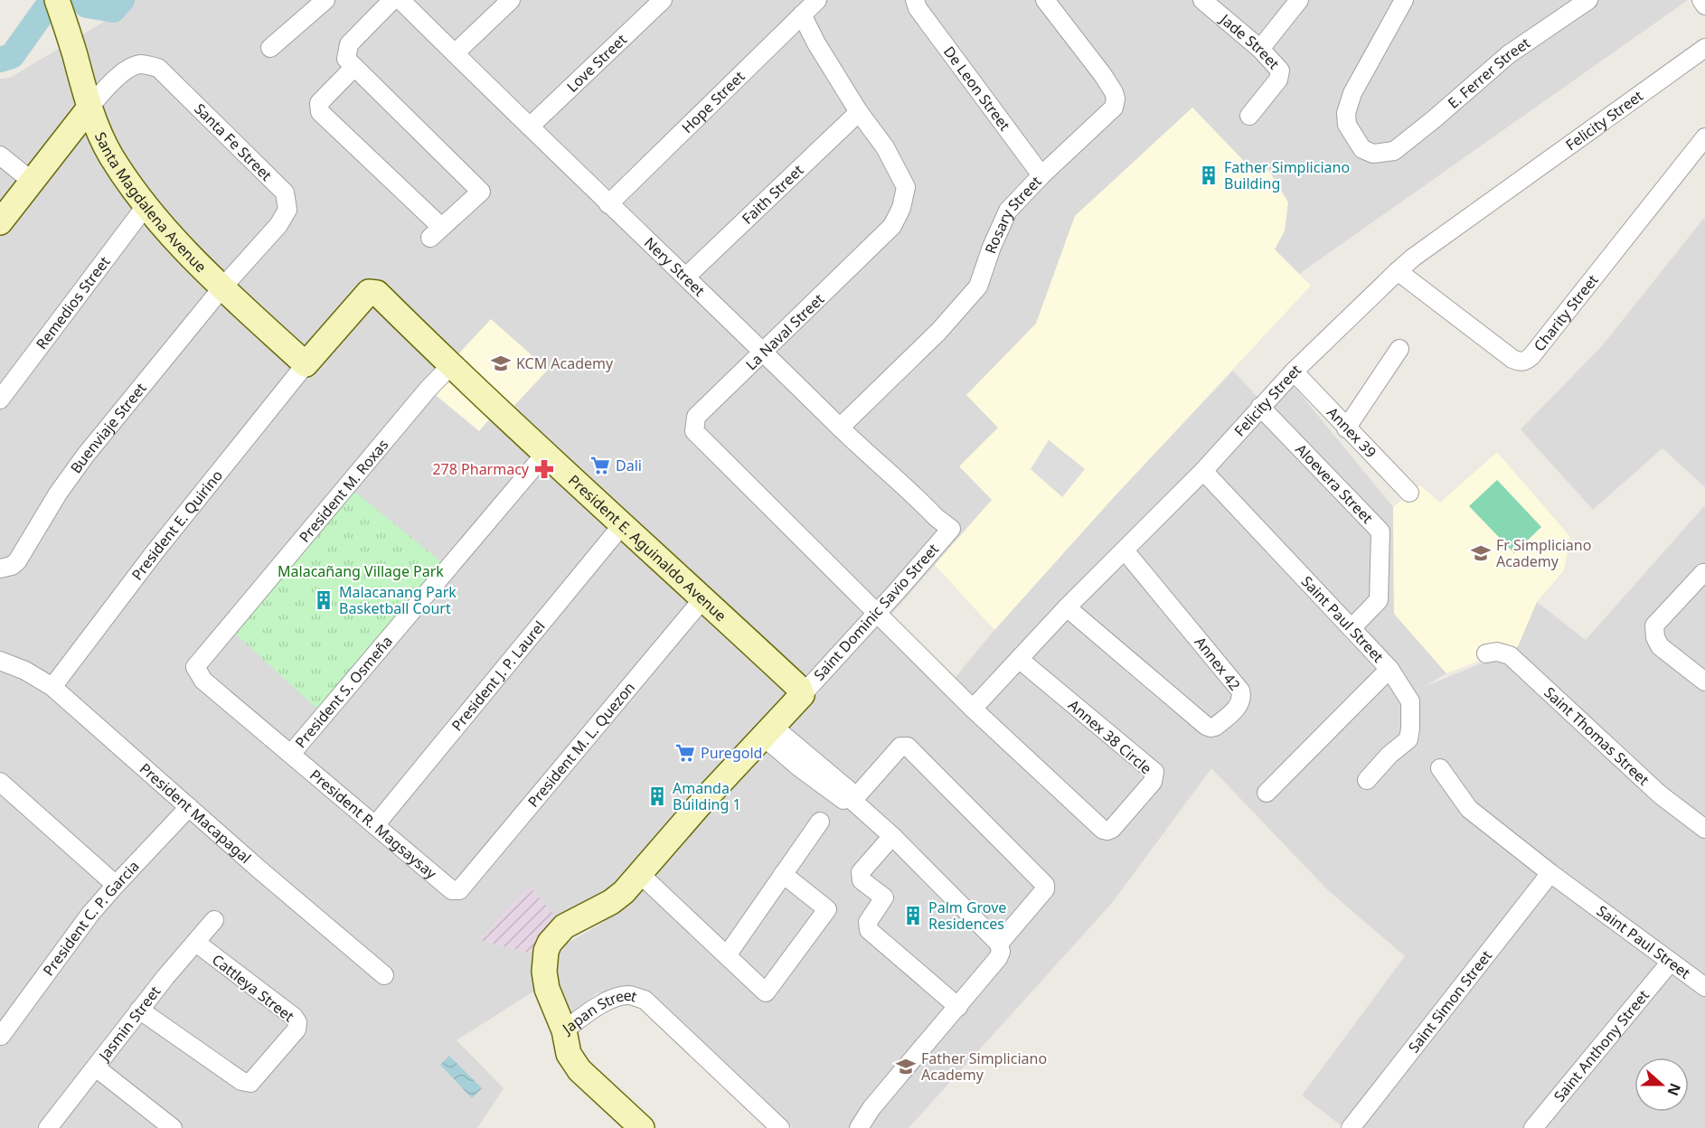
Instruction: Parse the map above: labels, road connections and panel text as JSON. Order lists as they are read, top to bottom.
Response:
{
  "streets": {
    "main road": ["Santa Magdalena Avenue", "President E. Aguinaldo Avenue", "Japan Street"],
    "street": [
      "Jade Street",
      "Love Street",
      "E. Ferrer Street",
      "De Leon Street",
      "Hope Street",
      "Felicity Street",
      "Santa Fe Street",
      "Faith Street",
      "Rosary Street",
      "Nery Street",
      "Remedios Street",
      "Charity Street",
      "La Naval Street",
      "Buenviaje Street",
      "Annex 39",
      "Aloevera Street",
      "President M. Roxas",
      "President E. Quirino",
      "Saint Dominic Savio Street",
      "Saint Paul Street",
      "Annex 42",
      "President J. P. Laurel",
      "President S. Osmeña",
      "Saint Thomas Street",
      "Annex 38 Circle",
      "President M. L. Quezon",
      "President Macapagal",
      "President R. Magsaysay",
      "President C. P. Garcia",
      "Cattleya Street",
      "Saint Simon Street",
      "Jasmin Street",
      "Saint Anthony Street"
    ]
  },
  "crossings": [
    ["Love Street", "Nery Street"],
    ["De Leon Street", "Rosary Street"],
    ["Hope Street", "Nery Street"],
    ["Hope Street", "La Naval Street"],
    ["Felicity Street", "Charity Street"],
    ["Felicity Street", "Annex 39"],
    ["Felicity Street", "Aloevera Street"],
    ["Felicity Street", "Saint Paul Street"],
    ["Felicity Street", "Annex 42"],
    ["Felicity Street", "Annex 38 Circle"],
    ["Santa Fe Street", "Santa Magdalena Avenue"],
    ["Santa Fe Street", "Buenviaje Street"],
    ["Faith Street", "Nery Street"],
    ["Faith Street", "La Naval Street"],
    ["Santa Magdalena Avenue", "Remedios Street"],
    ["Santa Magdalena Avenue", "Buenviaje Street"],
    ["Santa Magdalena Avenue", "President E. Quirino"],
    ["Santa Magdalena Avenue", "President E. Aguinaldo Avenue"],
    ["Rosary Street", "Nery Street"],
    ["Nery Street", "La Naval Street"],
    ["Nery Street", "Saint Dominic Savio Street"],
    ["La Naval Street", "Saint Dominic Savio Street"],
    ["Aloevera Street", "Saint Paul Street"],
    ["President M. Roxas", "President E. Aguinaldo Avenue"],
    ["President M. Roxas", "President R. Magsaysay"],
    ["President E. Quirino", "President E. Aguinaldo Avenue"],
    ["President E. Quirino", "President Macapagal"],
    ["President E. Aguinaldo Avenue", "Saint Dominic Savio Street"],
    ["President E. Aguinaldo Avenue", "President J. P. Laurel"],
    ["President E. Aguinaldo Avenue", "President S. Osmeña"],
    ["President E. Aguinaldo Avenue", "President M. L. Quezon"],
    ["Saint Paul Street", "Saint Simon Street"],
    ["Saint Paul Street", "Saint Anthony Street"],
    ["President J. P. Laurel", "President R. Magsaysay"],
    ["President S. Osmeña", "President R. Magsaysay"],
    ["President M. L. Quezon", "President R. Magsaysay"],
    ["President Macapagal", "President C. P. Garcia"],
    ["Cattleya Street", "Jasmin Street"]
  ],
  "parks": ["Malacañang Village Park"],
  "places": {
    "building": [
      "Father Simpliciano Building",
      "Malacanang Park Basketball Court",
      "Amanda Building 1",
      "Palm Grove Residences"
    ],
    "school or university": ["KCM Academy", "Fr Simpliciano Academy", "Father Simpliciano Academy"],
    "supermarket": ["Dali", "Puregold"],
    "pharmacy": ["278 Pharmacy"]
  },
  "north": "right"
}
